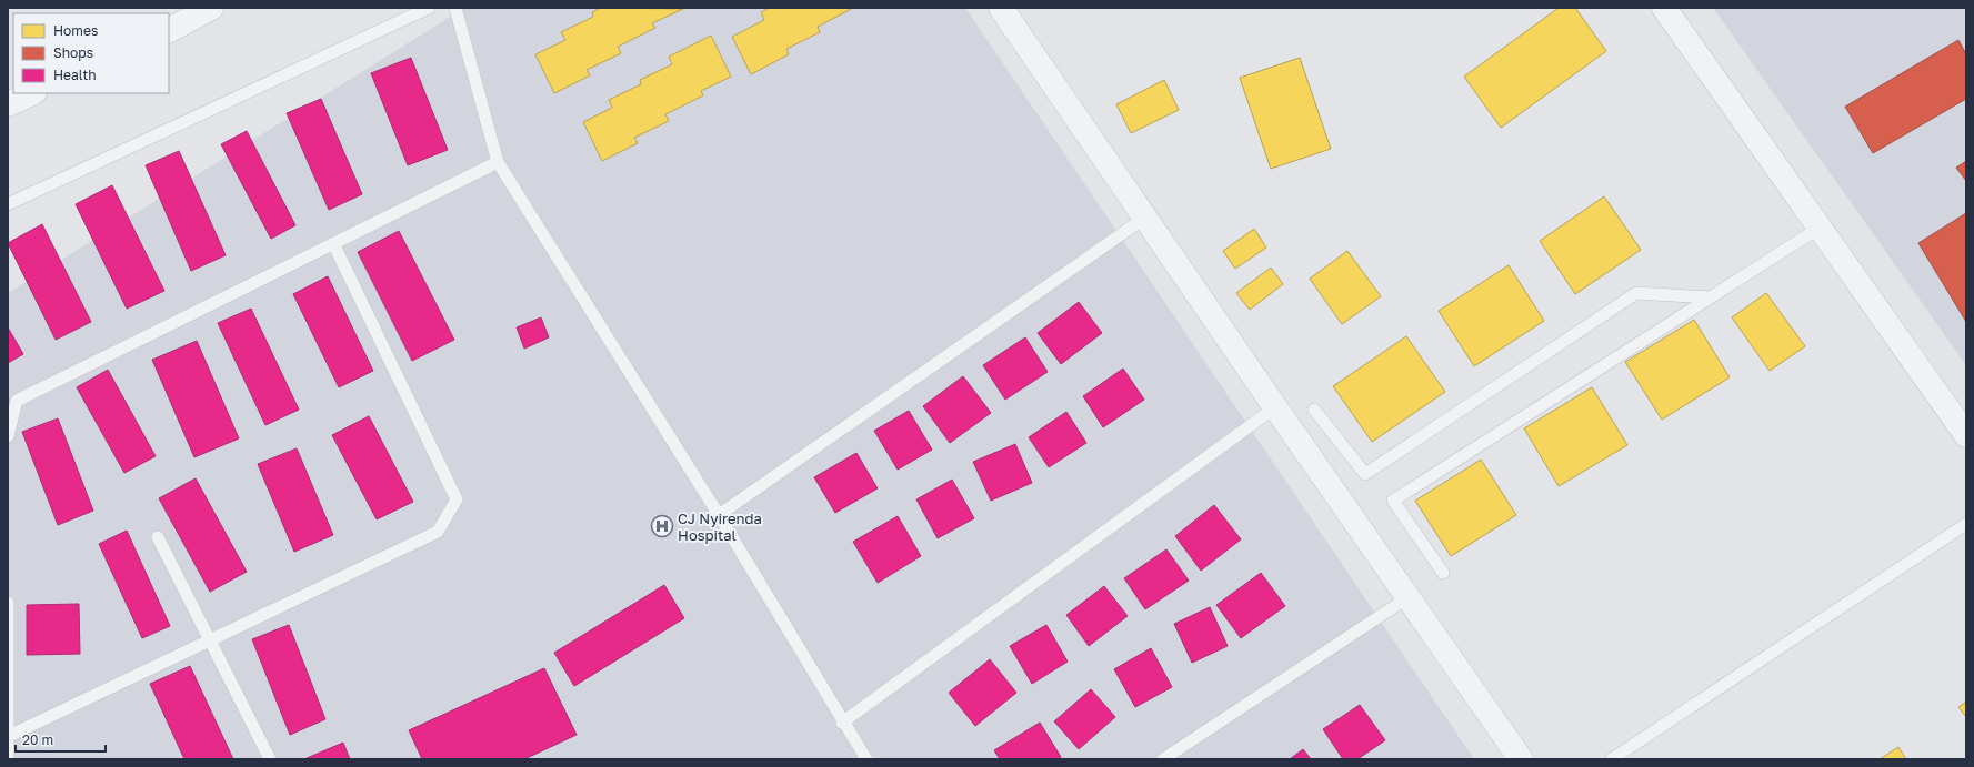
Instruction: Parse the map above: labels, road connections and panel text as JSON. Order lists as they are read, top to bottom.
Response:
{
  "places": {
    "hospital": ["CJ Nyirenda Hospital"]
  },
  "legend": ["Homes", "Shops", "Health"],
  "scale_bar": "20 m"
}
